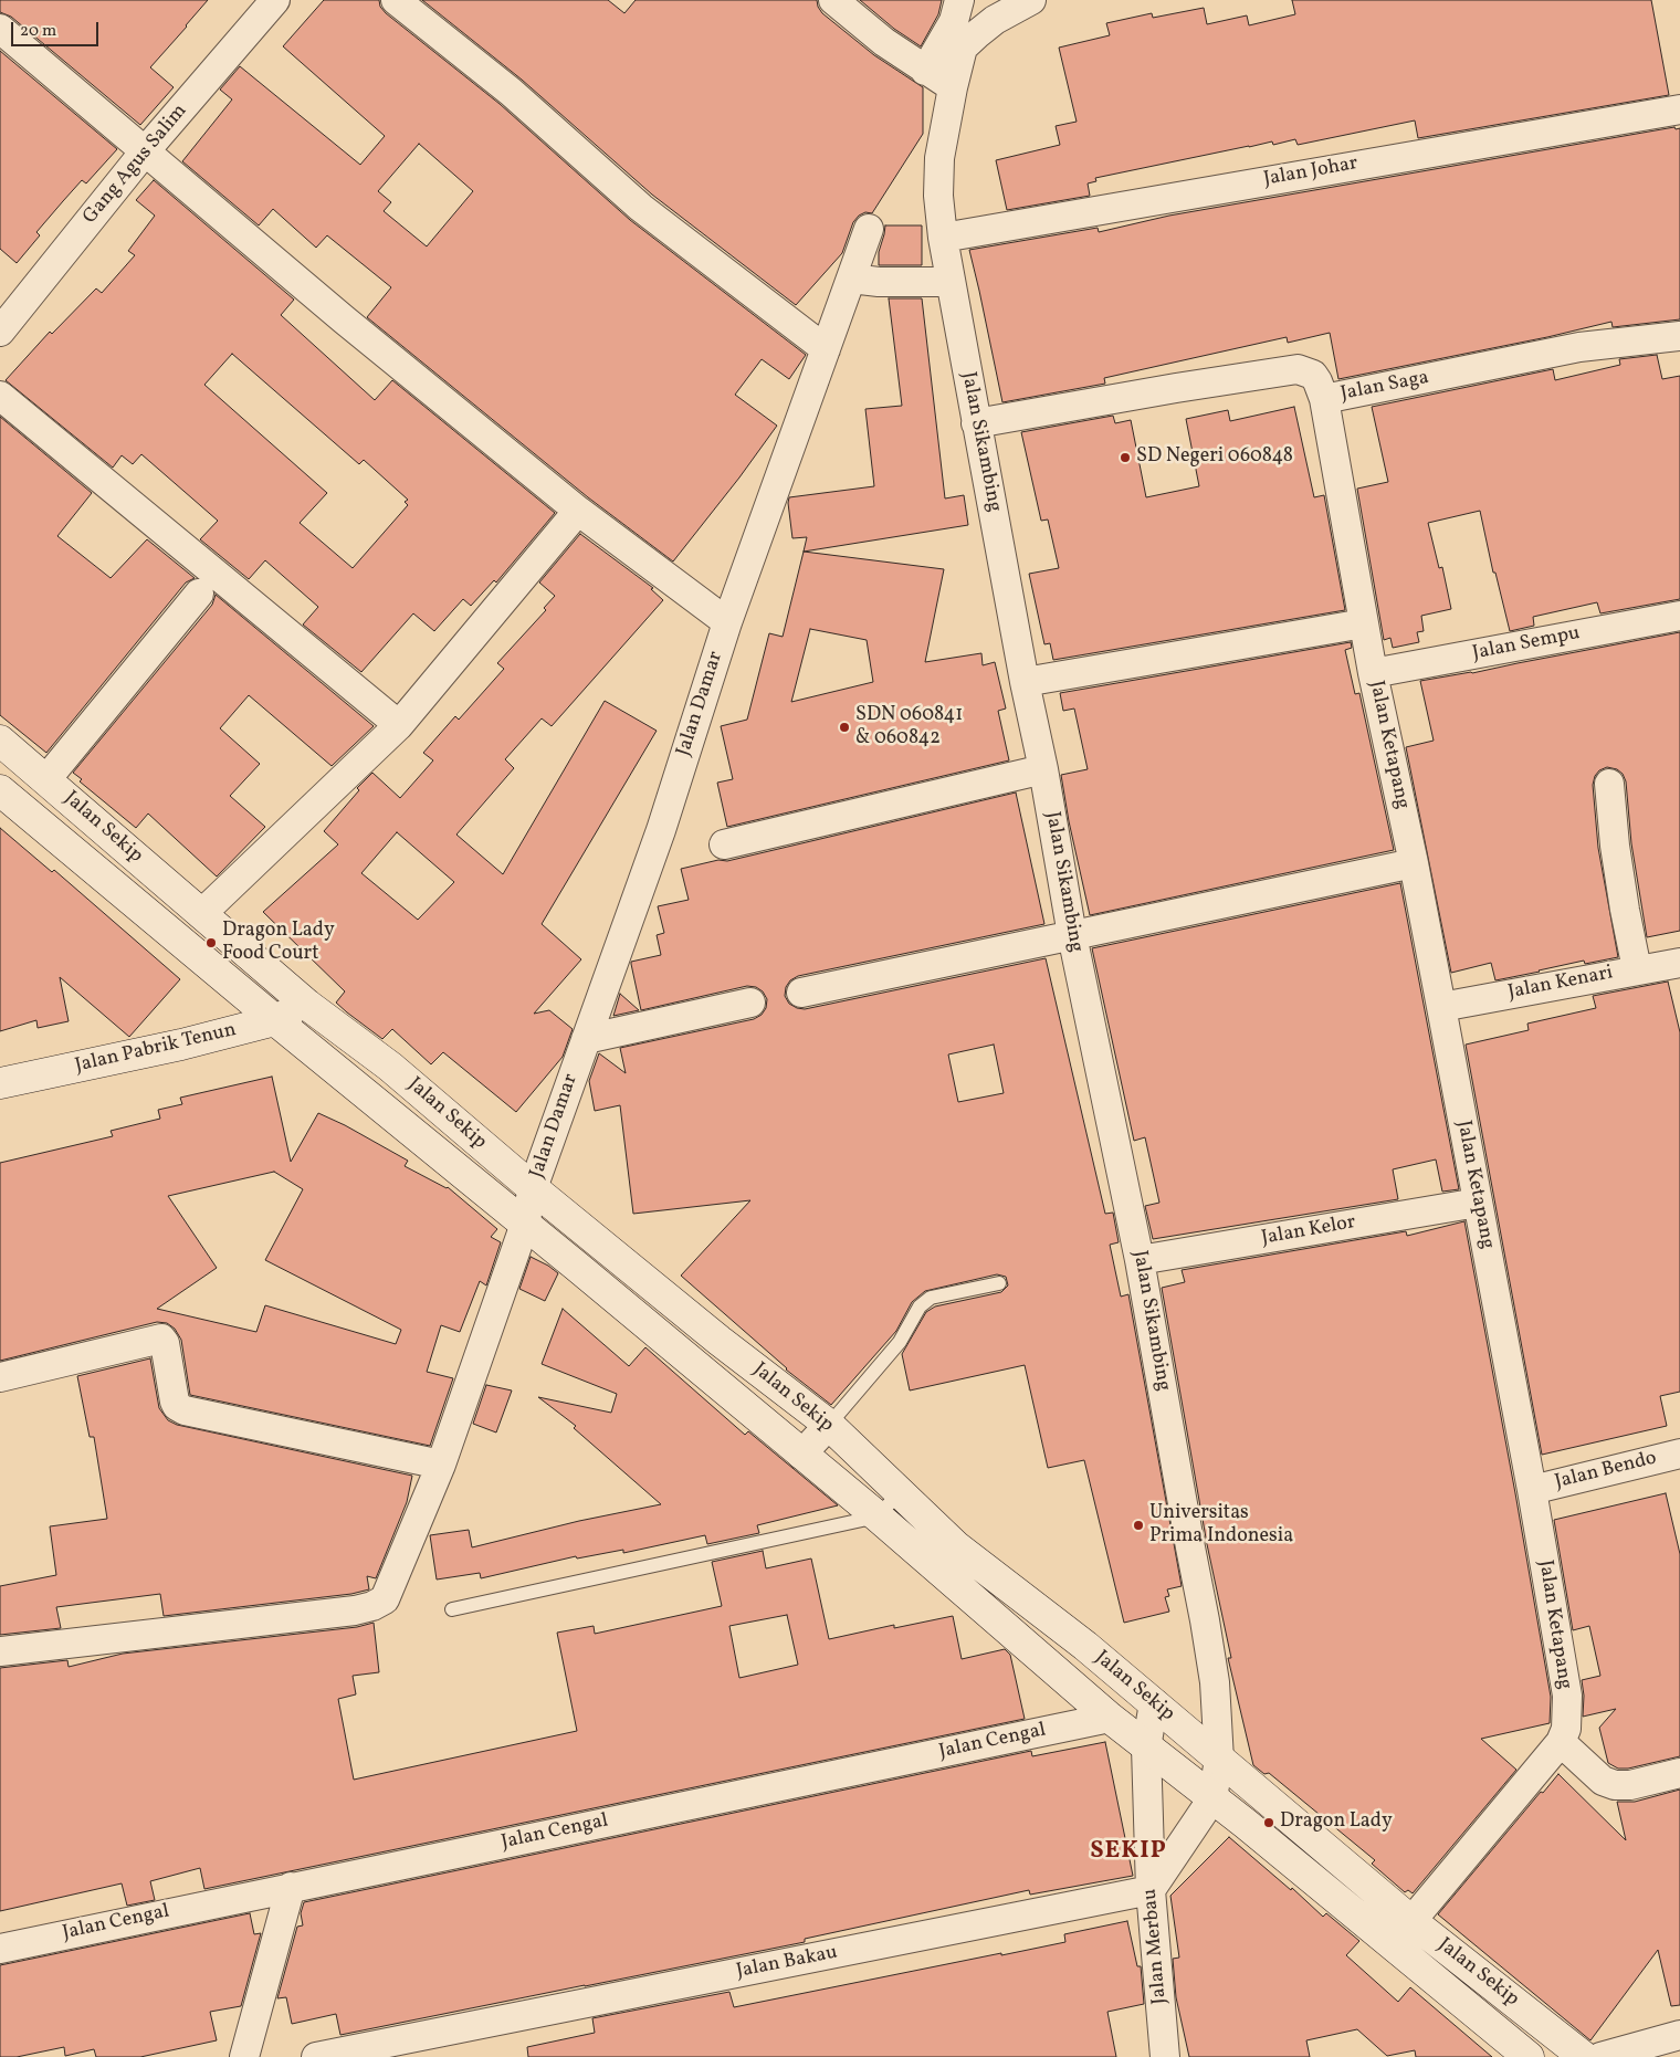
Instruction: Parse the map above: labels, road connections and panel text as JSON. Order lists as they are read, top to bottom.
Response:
{
  "streets": {
    "street": [
      "Gang Agus Salim",
      "Jalan Johar",
      "Jalan Saga",
      "Jalan Sikambing",
      "Jalan Sempu",
      "Jalan Damar",
      "Jalan Ketapang",
      "Jalan Sekip",
      "Jalan Kenari",
      "Jalan Pabrik Tenun",
      "Jalan Kelor",
      "Jalan Bendo",
      "Jalan Cengal",
      "Jalan Merbau",
      "Jalan Bakau"
    ]
  },
  "crossings": [
    ["Jalan Johar", "Jalan Sikambing"],
    ["Jalan Saga", "Jalan Sikambing"],
    ["Jalan Saga", "Jalan Ketapang"],
    ["Jalan Sikambing", "Jalan Sekip"],
    ["Jalan Sikambing", "Jalan Kelor"],
    ["Jalan Sempu", "Jalan Ketapang"],
    ["Jalan Damar", "Jalan Sekip"],
    ["Jalan Ketapang", "Jalan Sekip"],
    ["Jalan Ketapang", "Jalan Kenari"],
    ["Jalan Ketapang", "Jalan Kelor"],
    ["Jalan Ketapang", "Jalan Bendo"],
    ["Jalan Sekip", "Jalan Pabrik Tenun"],
    ["Jalan Sekip", "Jalan Cengal"],
    ["Jalan Sekip", "Jalan Merbau"],
    ["Jalan Merbau", "Jalan Bakau"]
  ],
  "districts": ["SEKIP"],
  "places": [
    "SD Negeri 060848",
    "SDN 060841 & 060842",
    "Dragon Lady Food Court",
    "Universitas Prima Indonesia",
    "Dragon Lady"
  ],
  "scale_bar": "20 m"
}
